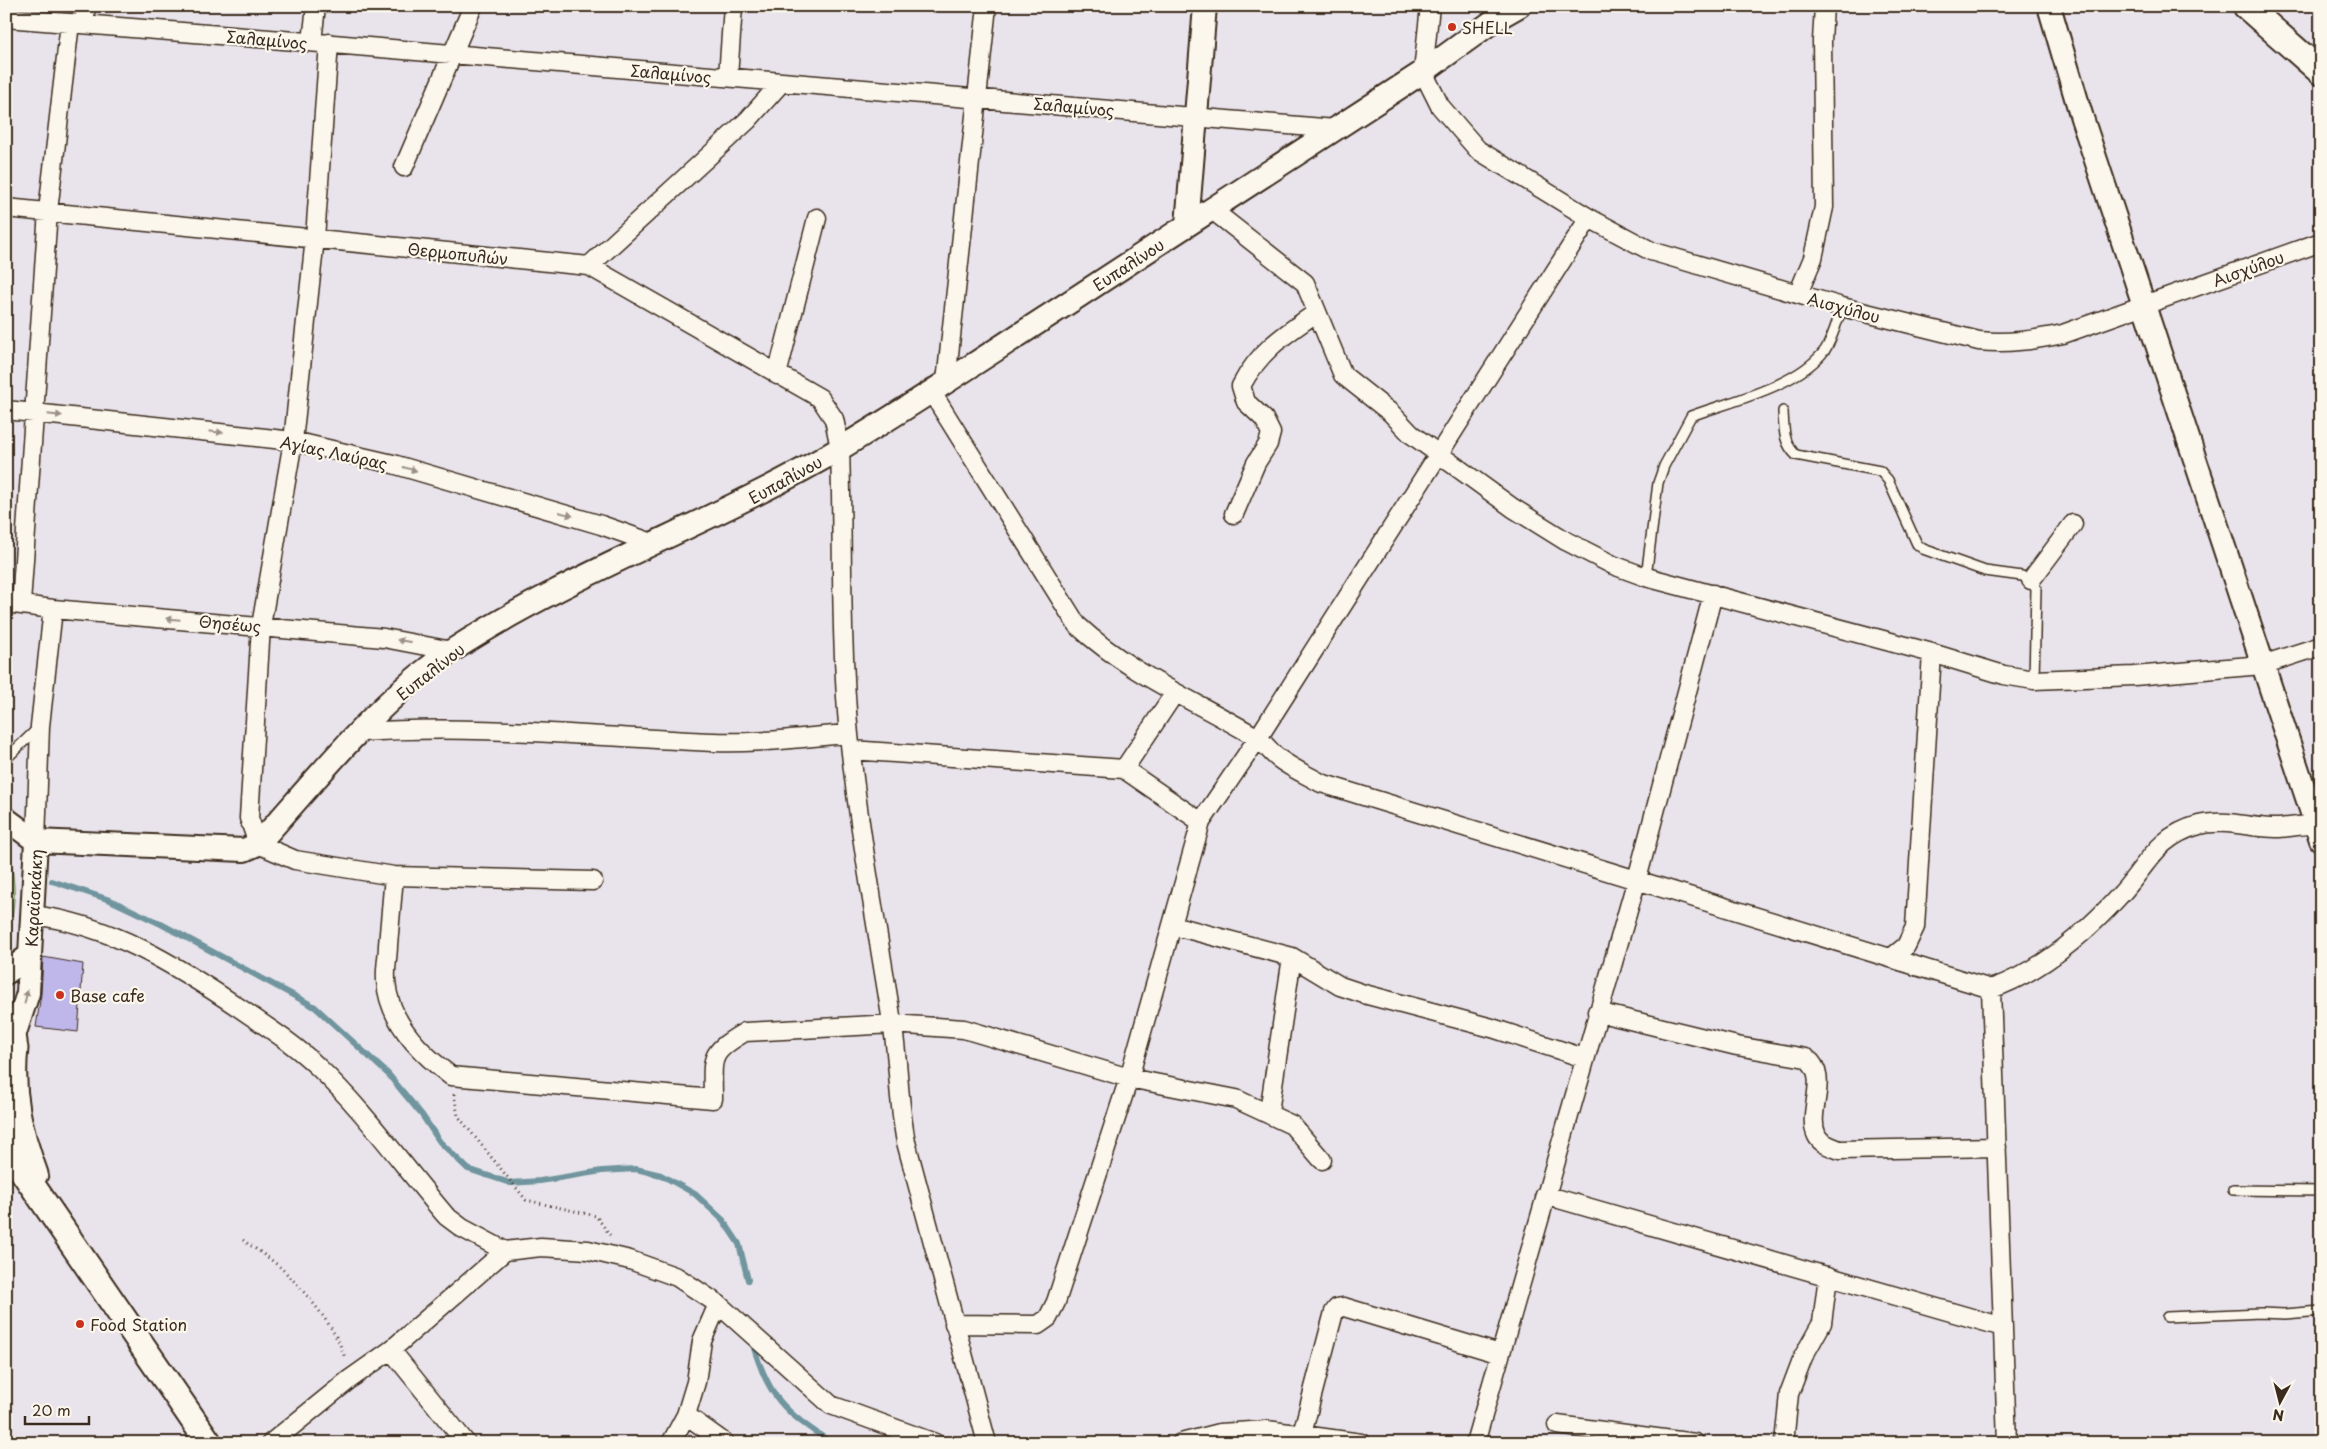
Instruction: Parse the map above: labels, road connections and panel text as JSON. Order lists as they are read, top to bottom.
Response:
{
  "streets": {
    "street": [
      "Σαλαμίνος",
      "Θερμοπυλών",
      "Ευπαλίνου",
      "Αισχύλου",
      "Αγίας Λαύρας",
      "Θησέως",
      "Καραϊσκάκη"
    ]
  },
  "crossings": [
    ["Σαλαμίνος", "Ευπαλίνου"],
    ["Θερμοπυλών", "Ευπαλίνου"],
    ["Ευπαλίνου", "Αισχύλου"],
    ["Ευπαλίνου", "Αγίας Λαύρας"],
    ["Ευπαλίνου", "Θησέως"]
  ],
  "one_way": ["Αγίας Λαύρας", "Θησέως", "Καραϊσκάκη"],
  "places": ["SHELL", "Base cafe", "Food Station"],
  "scale_bar": "20 m",
  "north": "bottom"
}
